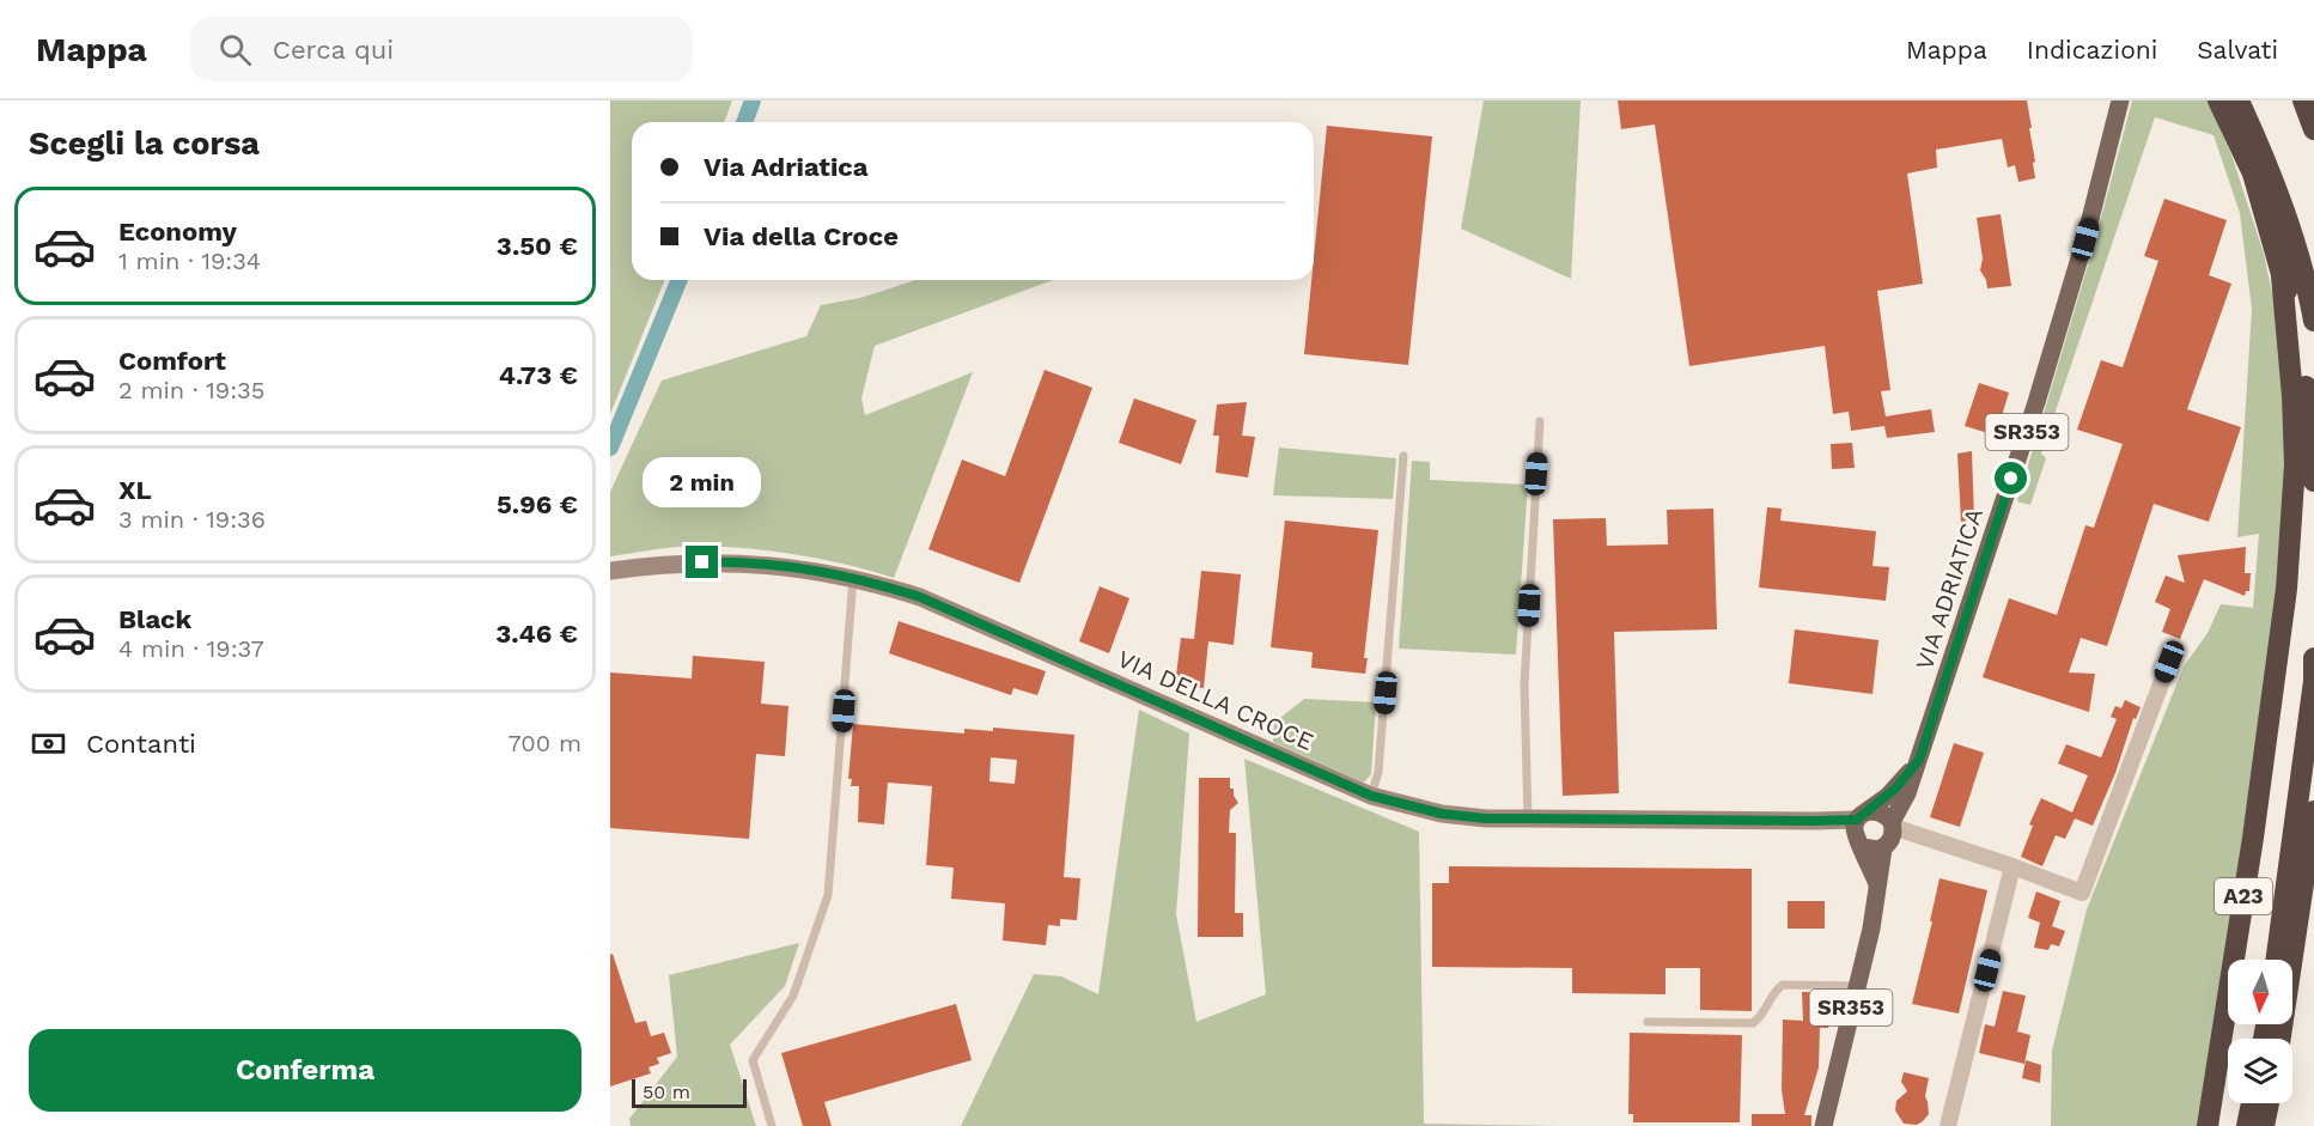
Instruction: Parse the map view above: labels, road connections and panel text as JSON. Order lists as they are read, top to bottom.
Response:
{
  "streets": {
    "highway": ["A23"],
    "main road": ["SR353", "VIA ADRIATICA", "VIA DELLA CROCE"]
  },
  "crossings": [
    ["VIA ADRIATICA", "VIA DELLA CROCE"]
  ],
  "scale_bar": "50 m",
  "north": "bottom",
  "page": {
    "header": "Mappa",
    "search": "Cerca qui",
    "nav": ["Mappa", "Indicazioni", "Salvati"],
    "heading": "Scegli la corsa",
    "banner": ["Via Adriatica", "Via della Croce"],
    "list": [
      {
        "name": "Economy",
        "note": "1 min · 19:34",
        "value": "3.50 €"
      },
      {
        "name": "Comfort",
        "note": "2 min · 19:35",
        "value": "4.73 €"
      },
      {
        "name": "XL",
        "note": "3 min · 19:36",
        "value": "5.96 €"
      },
      {
        "name": "Black",
        "note": "4 min · 19:37",
        "value": "3.46 €"
      }
    ],
    "bubble": "2 min",
    "pay": ["Contanti", "700 m"],
    "buttons": "Conferma",
    "scale": "50 m"
  }
}
